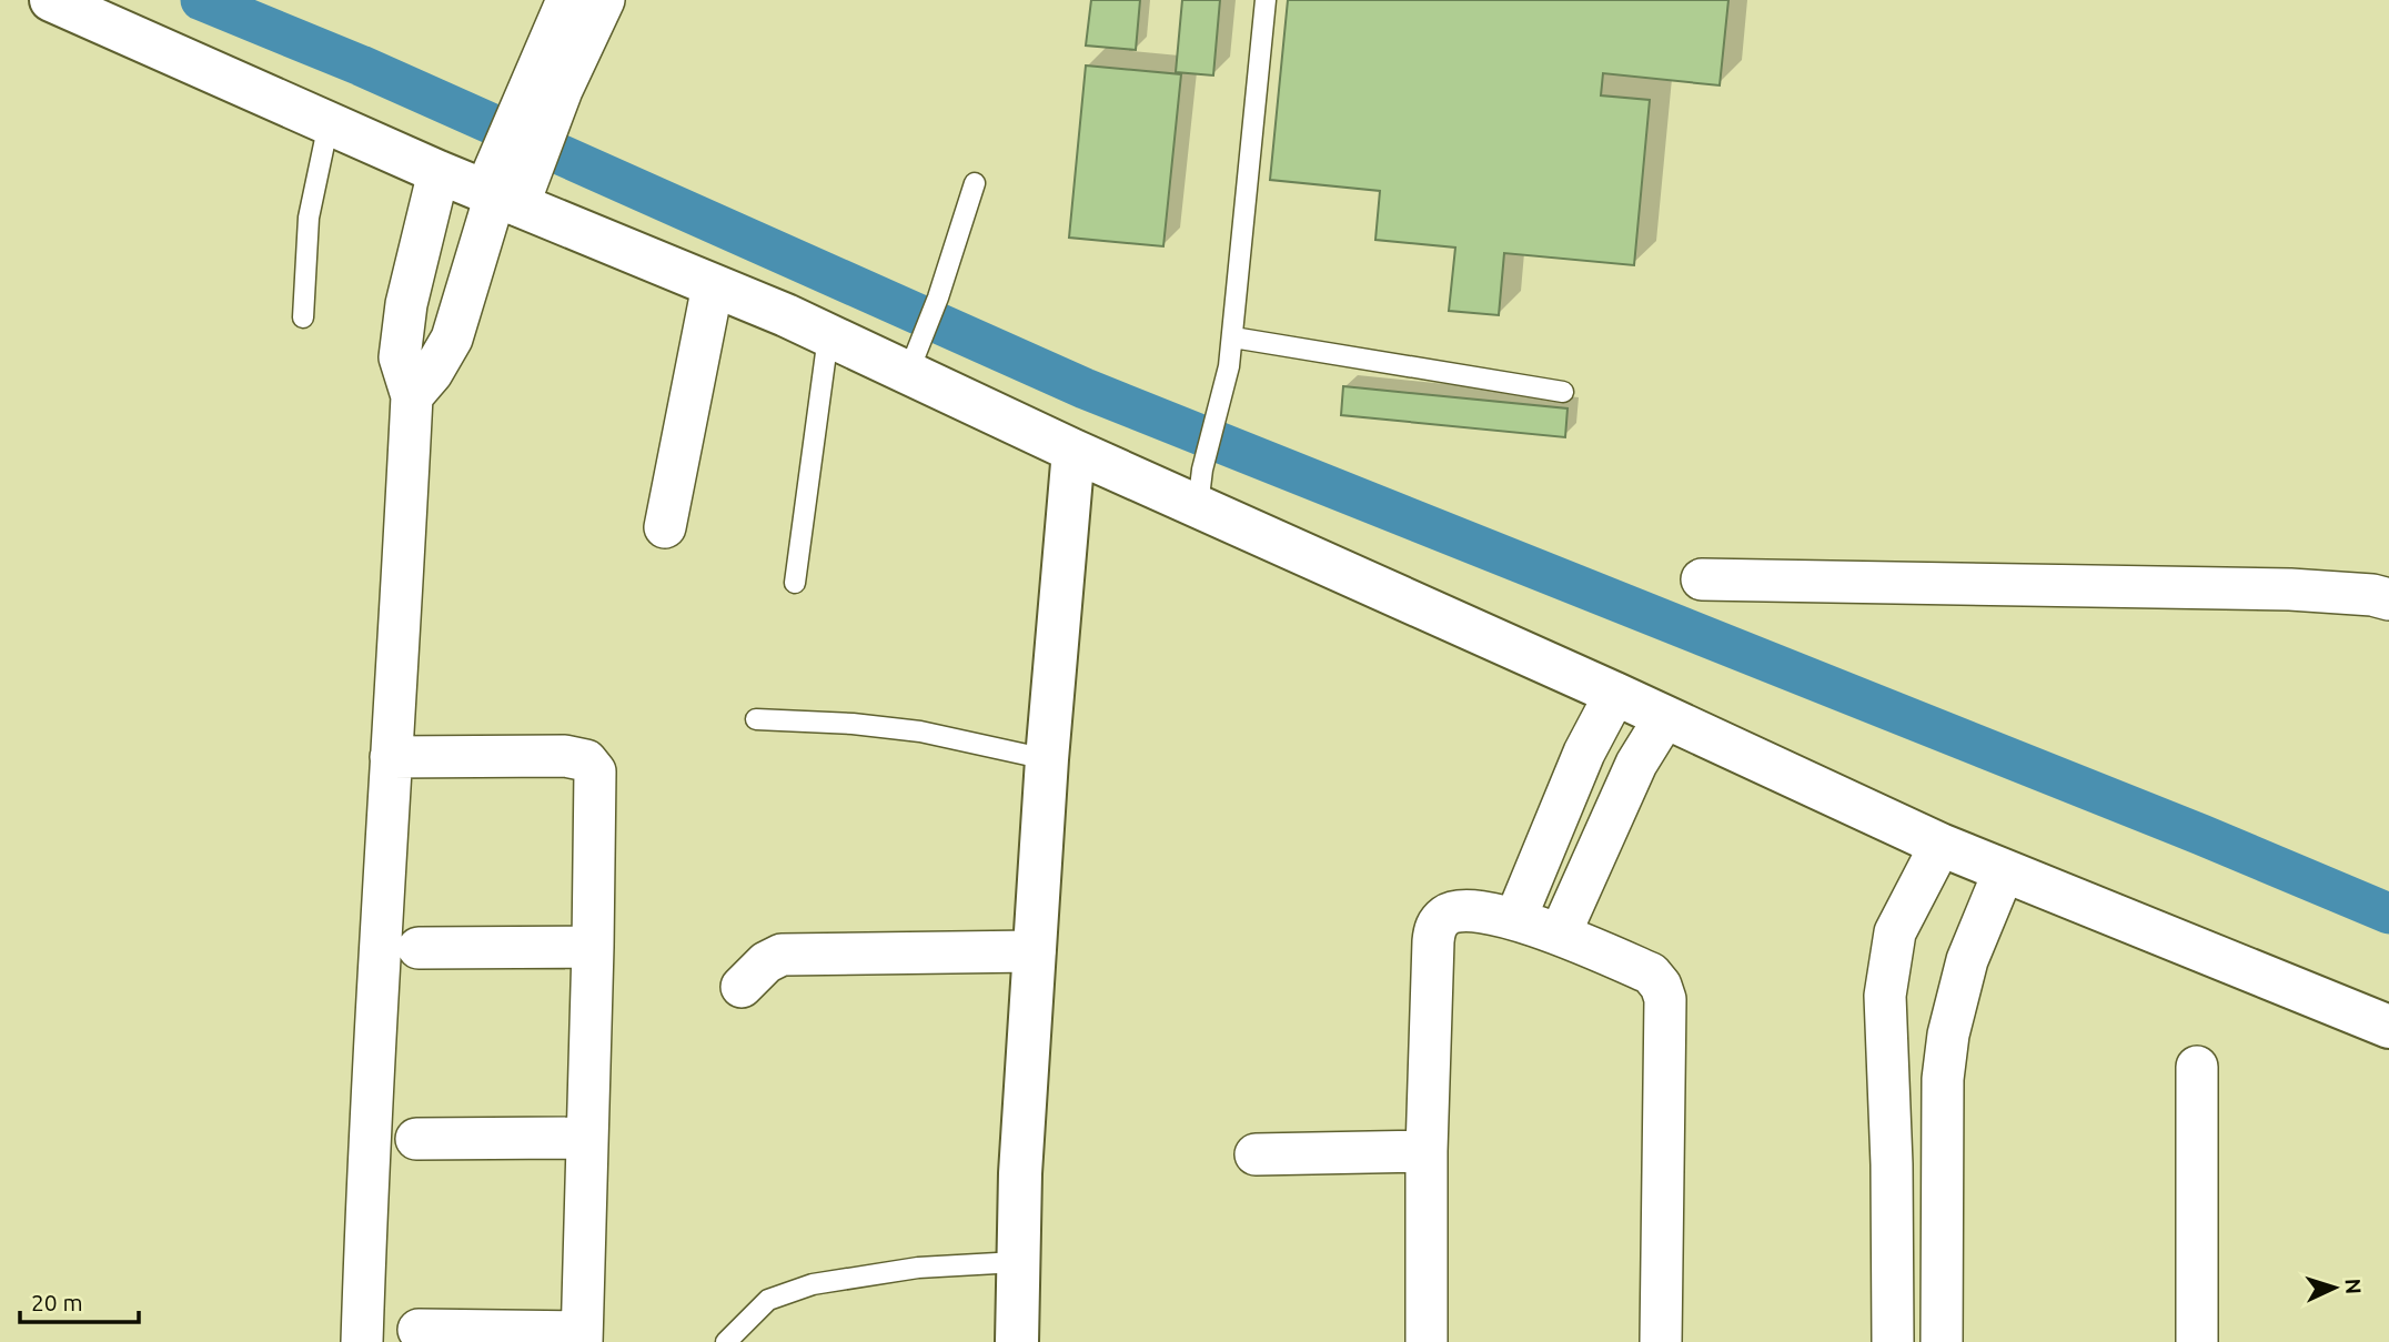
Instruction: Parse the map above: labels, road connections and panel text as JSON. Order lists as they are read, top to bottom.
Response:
{
  "scale_bar": "20 m",
  "north": "right"
}
